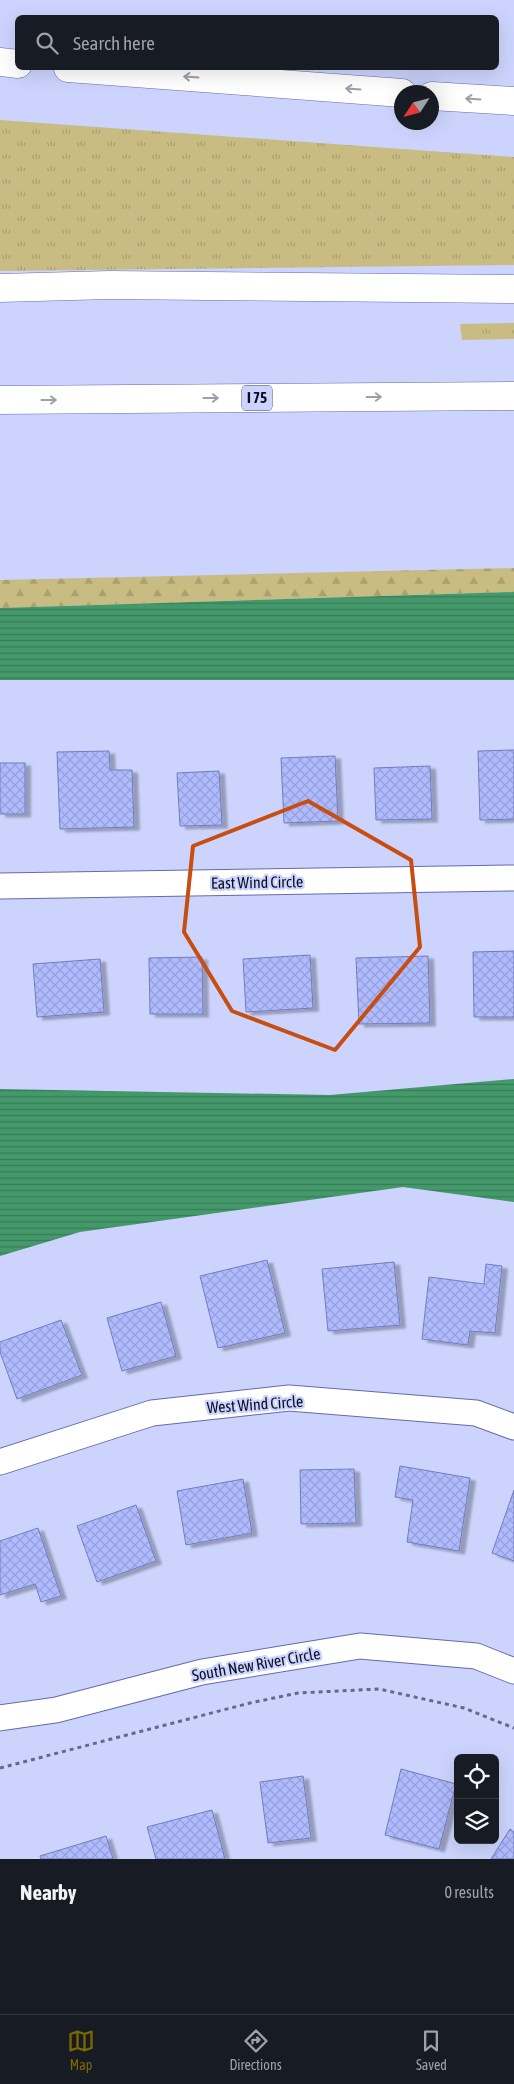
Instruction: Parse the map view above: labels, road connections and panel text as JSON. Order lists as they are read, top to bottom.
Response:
{
  "streets": {
    "highway": ["I 75"],
    "street": ["East Wind Circle", "West Wind Circle", "South New River Circle"]
  },
  "north": "bottom left",
  "page": {
    "search": "Search here",
    "heading": ["Nearby", "0 results"],
    "nav": ["Map", "Directions", "Saved"]
  }
}
